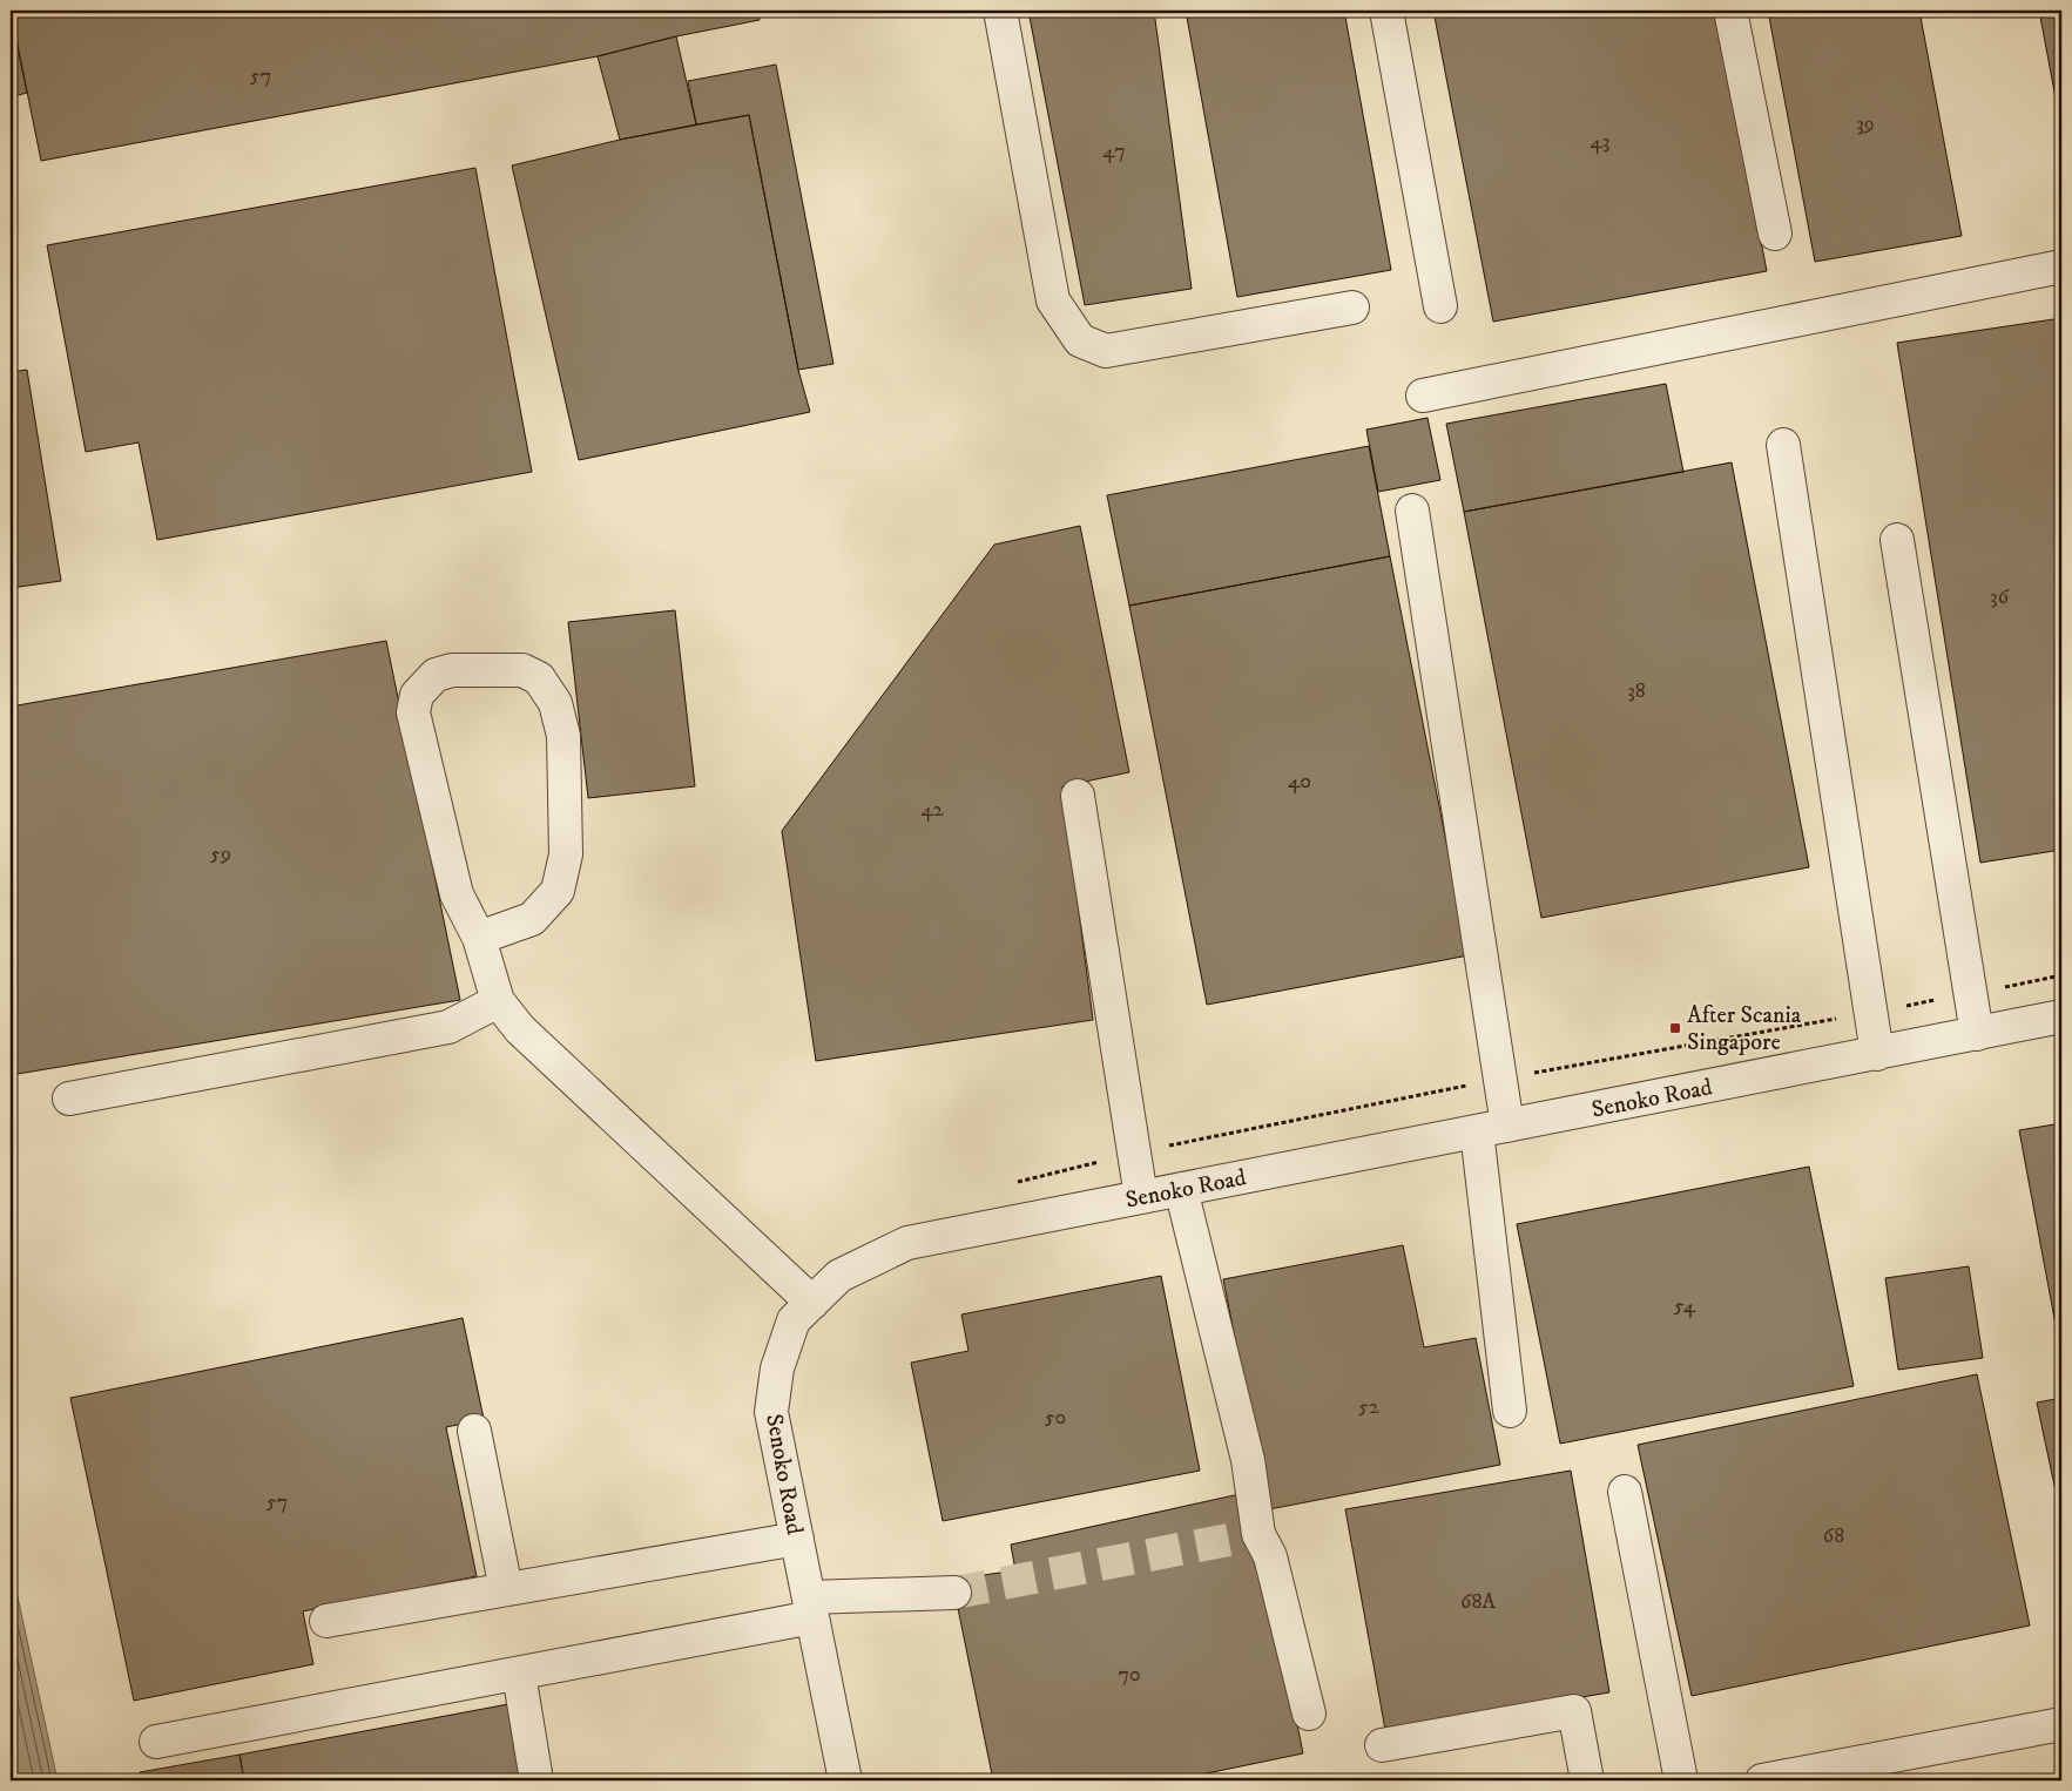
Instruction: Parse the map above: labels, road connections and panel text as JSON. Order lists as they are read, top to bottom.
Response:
{
  "streets": {
    "street": ["Senoko Road"]
  },
  "places": {
    "transit": ["After Scania Singapore"]
  },
  "house_numbers": [
    "57",
    "39",
    "43",
    "47",
    "36",
    "38",
    "40",
    "42",
    "59",
    "54",
    "52",
    "50",
    "57",
    "68",
    "68A",
    "70"
  ]
}
